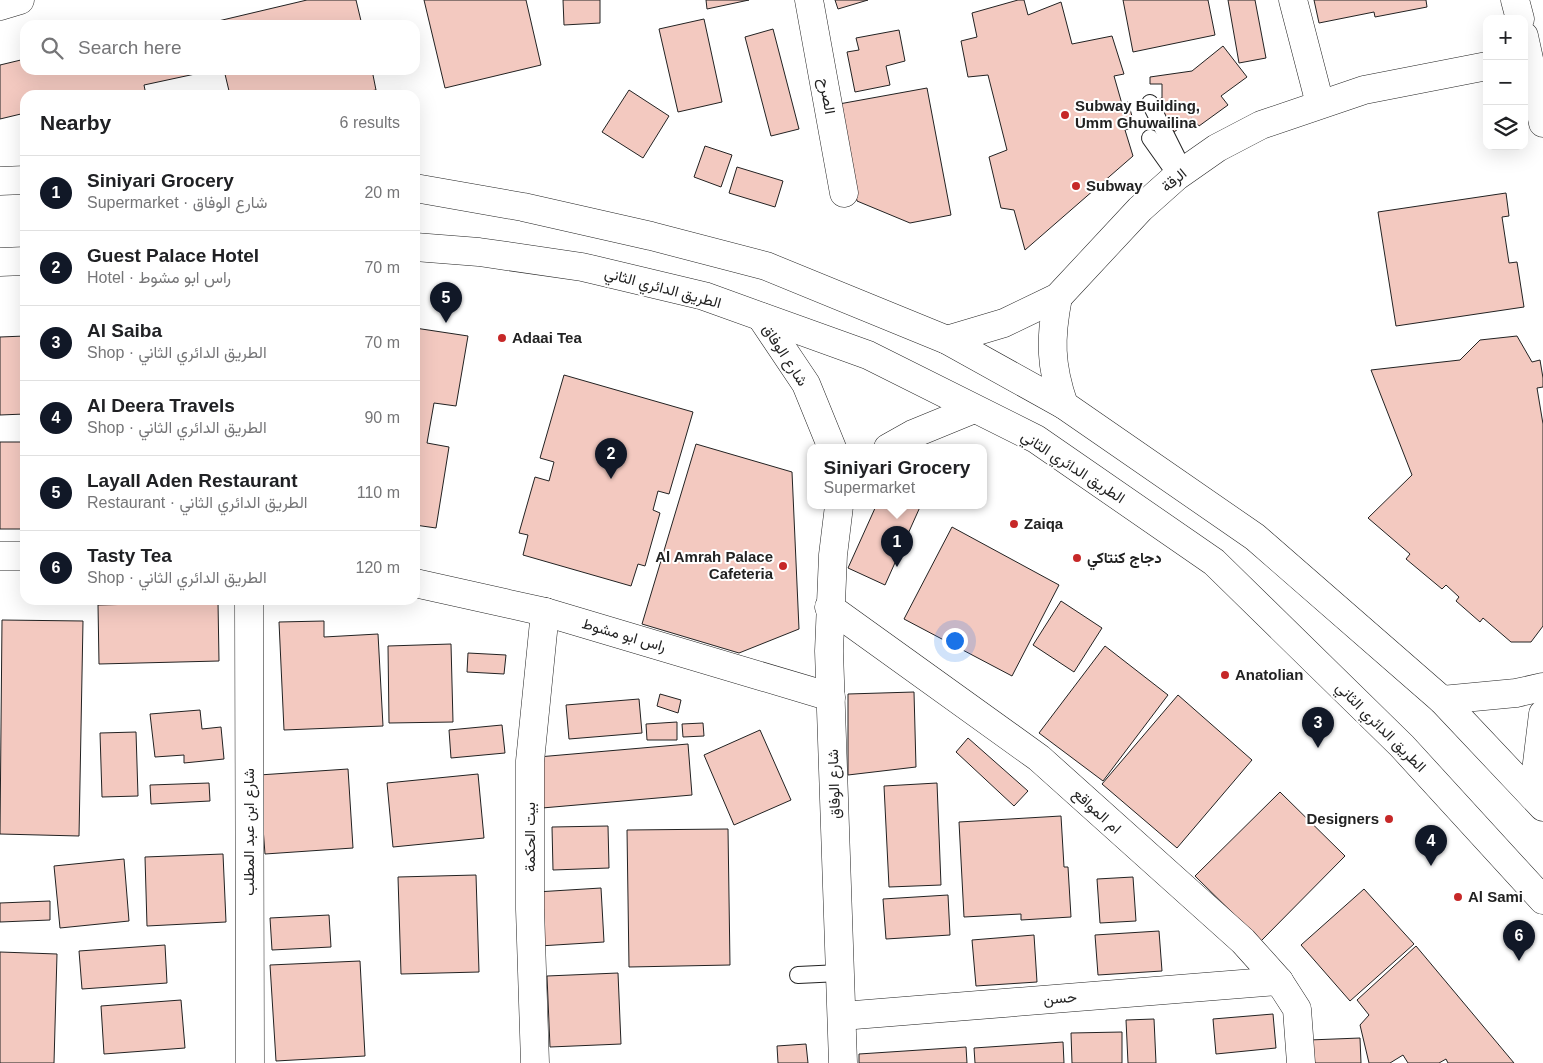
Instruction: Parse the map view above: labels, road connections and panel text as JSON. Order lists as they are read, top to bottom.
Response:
{
  "streets": {
    "street": [
      "الصرح",
      "الرقة",
      "الطريق الدائري الثاني",
      "شارع الوفاق",
      "راس ابو مشوط",
      "ام المواقع",
      "شارع ابن عبد المطلب",
      "بيت الحكمة",
      "حسن"
    ]
  },
  "crossings": [
    ["الطريق الدائري الثاني", "شارع الوفاق"],
    ["شارع الوفاق", "راس ابو مشوط"],
    ["شارع الوفاق", "ام المواقع"],
    ["شارع الوفاق", "حسن"],
    ["راس ابو مشوط", "بيت الحكمة"],
    ["ام المواقع", "حسن"]
  ],
  "places": [
    "Subway Building, Umm Ghuwailina",
    "Subway",
    "Adaai Tea",
    "Zaiqa",
    "دجاج كنتاكي",
    "Al Amrah Palace Cafeteria",
    "Anatolian",
    "Designers",
    "Al Sami"
  ],
  "page": {
    "map_buttons": ["+", "−"],
    "search": "Search here",
    "heading": ["Nearby", "6 results"],
    "list": [
      {
        "mark": "1",
        "name": "Siniyari Grocery",
        "note": "Supermarket · شارع الوفاق",
        "value": "20 m"
      },
      {
        "mark": "2",
        "name": "Guest Palace Hotel",
        "note": "Hotel · راس ابو مشوط",
        "value": "70 m"
      },
      {
        "mark": "3",
        "name": "Al Saiba",
        "note": "Shop · الطريق الدائري الثاني",
        "value": "70 m"
      },
      {
        "mark": "4",
        "name": "Al Deera Travels",
        "note": "Shop · الطريق الدائري الثاني",
        "value": "90 m"
      },
      {
        "mark": "5",
        "name": "Layall Aden Restaurant",
        "note": "Restaurant · الطريق الدائري الثاني",
        "value": "110 m"
      },
      {
        "mark": "6",
        "name": "Tasty Tea",
        "note": "Shop · الطريق الدائري الثاني",
        "value": "120 m"
      }
    ],
    "pins": [
      "5",
      "2",
      "1",
      "3",
      "4",
      "6"
    ],
    "popup": ["Siniyari Grocery", "Supermarket"]
  }
}
